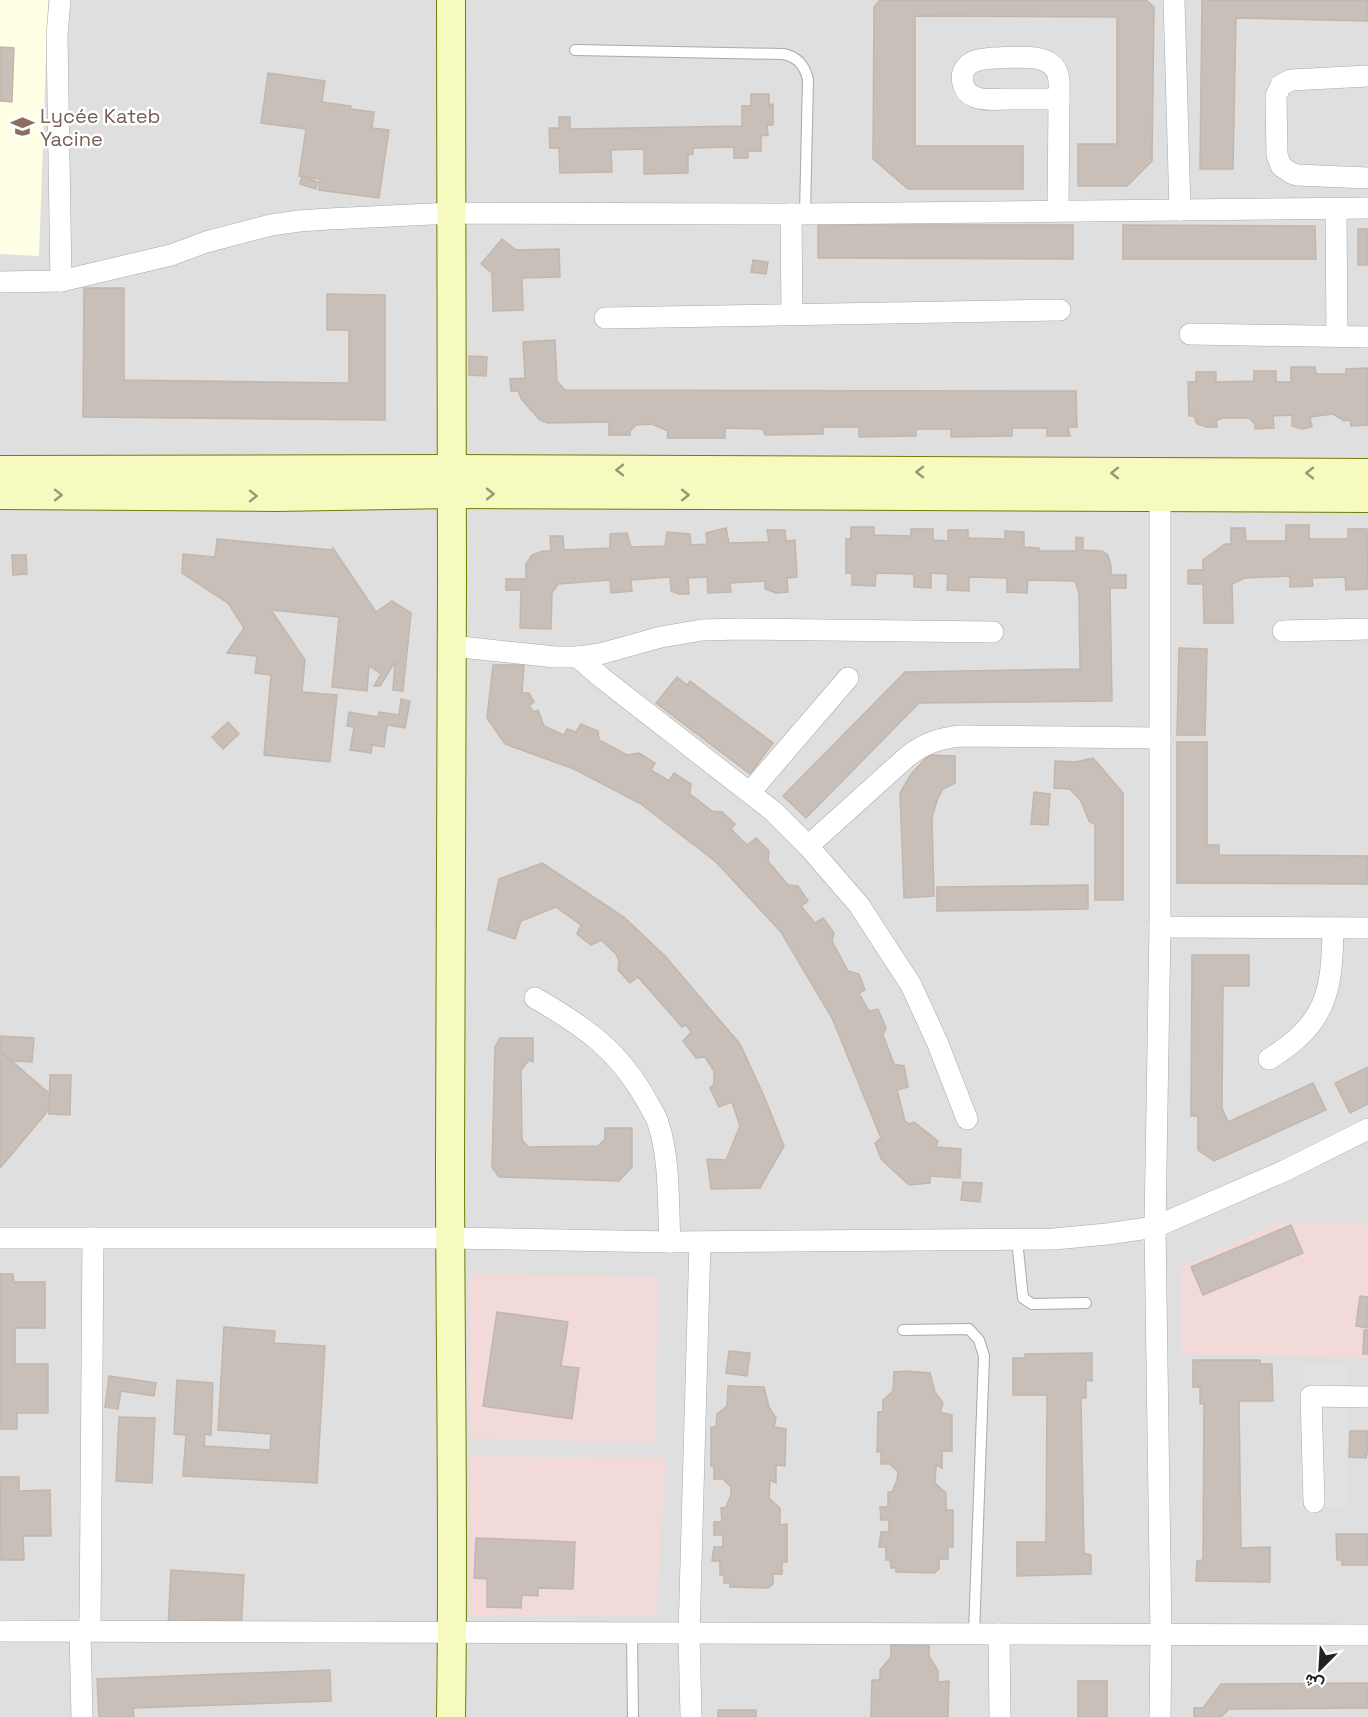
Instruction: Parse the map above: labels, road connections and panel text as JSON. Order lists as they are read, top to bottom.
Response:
{
  "places": {
    "school or university": ["Lycée Kateb Yacine"]
  },
  "north": "bottom left"
}
